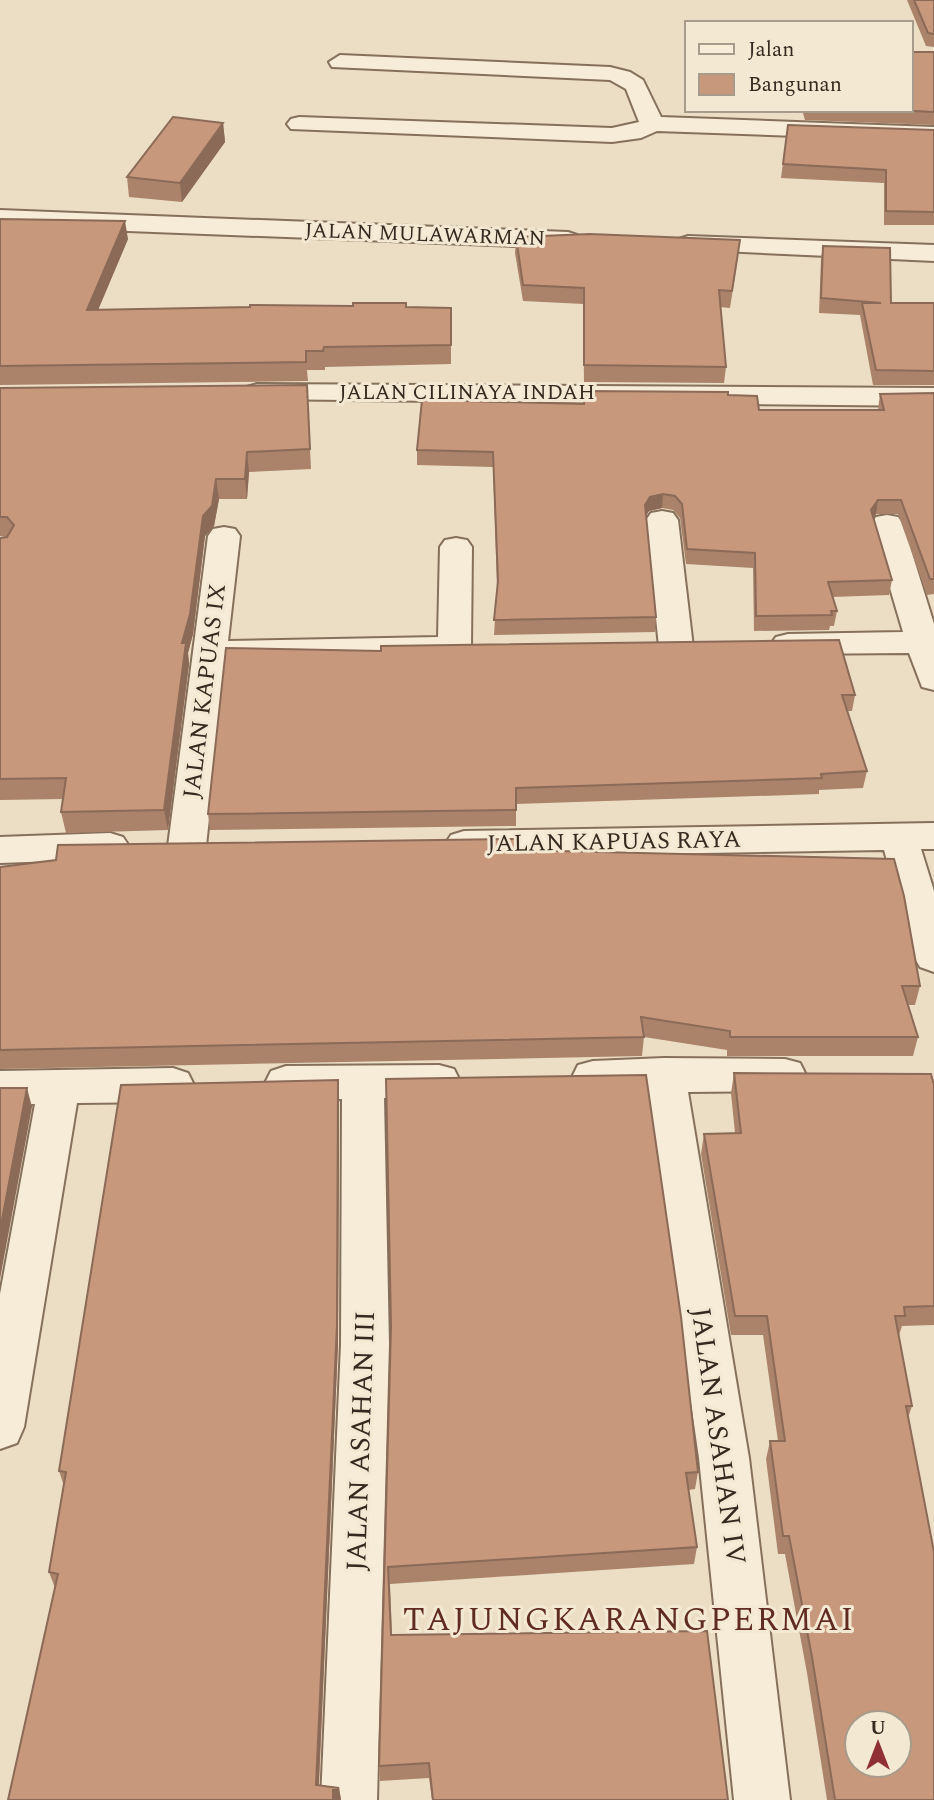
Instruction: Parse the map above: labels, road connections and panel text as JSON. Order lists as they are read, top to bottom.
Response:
{
  "streets": {
    "street": [
      "JALAN MULAWARMAN",
      "JALAN CILINAYA INDAH",
      "JALAN KAPUAS IX",
      "JALAN KAPUAS RAYA",
      "JALAN ASAHAN IV",
      "JALAN ASAHAN III"
    ]
  },
  "districts": ["TAJUNGKARANGPERMAI"],
  "legend": ["Jalan", "Bangunan"],
  "north": "top"
}
